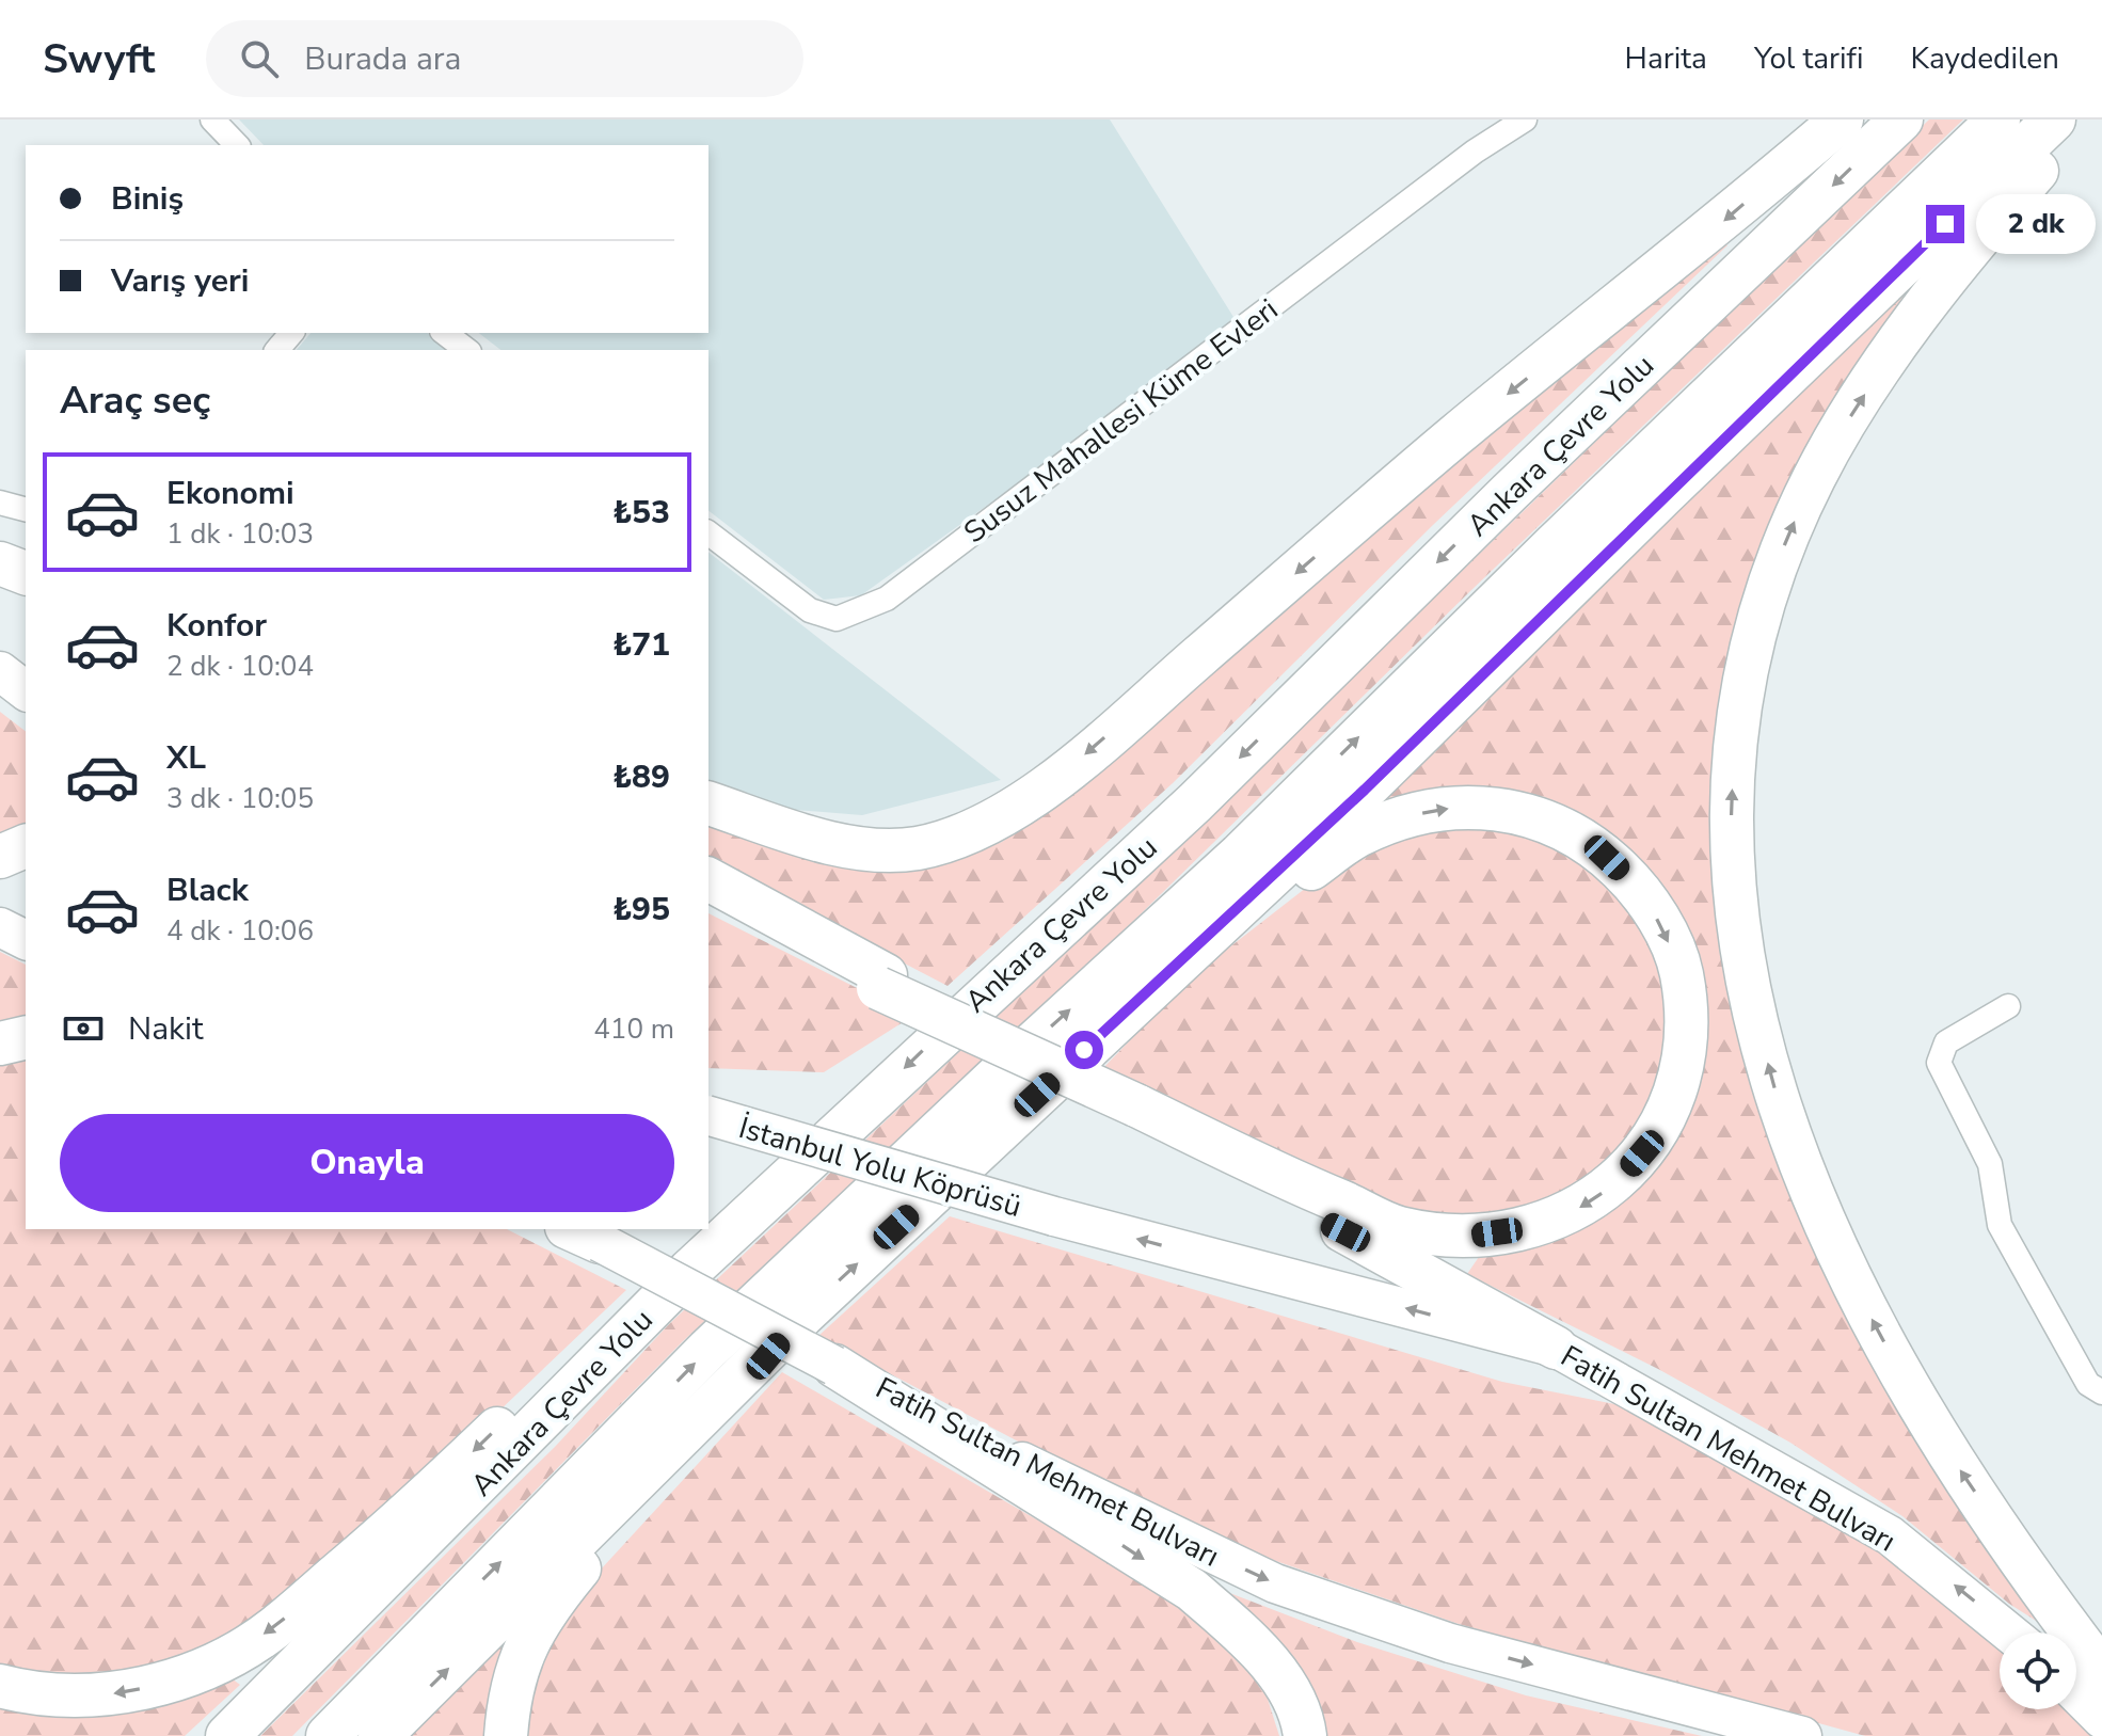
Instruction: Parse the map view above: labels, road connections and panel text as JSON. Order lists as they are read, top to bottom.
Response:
{
  "streets": {
    "highway": ["Ankara Çevre Yolu", "İstanbul Yolu Köprüsü", "Fatih Sultan Mehmet Bulvarı"],
    "street": ["Susuz Mahallesi Küme Evleri"]
  },
  "crossings": [
    ["İstanbul Yolu Köprüsü", "Fatih Sultan Mehmet Bulvarı"]
  ],
  "page": {
    "header": "Swyft",
    "search": "Burada ara",
    "nav": ["Harita", "Yol tarifi", "Kaydedilen"],
    "banner": ["Biniş", "Varış yeri"],
    "bubble": "2 dk",
    "heading": "Araç seç",
    "list": [
      {
        "name": "Ekonomi",
        "note": "1 dk · 10:03",
        "value": "₺53"
      },
      {
        "name": "Konfor",
        "note": "2 dk · 10:04",
        "value": "₺71"
      },
      {
        "name": "XL",
        "note": "3 dk · 10:05",
        "value": "₺89"
      },
      {
        "name": "Black",
        "note": "4 dk · 10:06",
        "value": "₺95"
      }
    ],
    "pay": ["Nakit", "410 m"],
    "buttons": "Onayla"
  }
}
